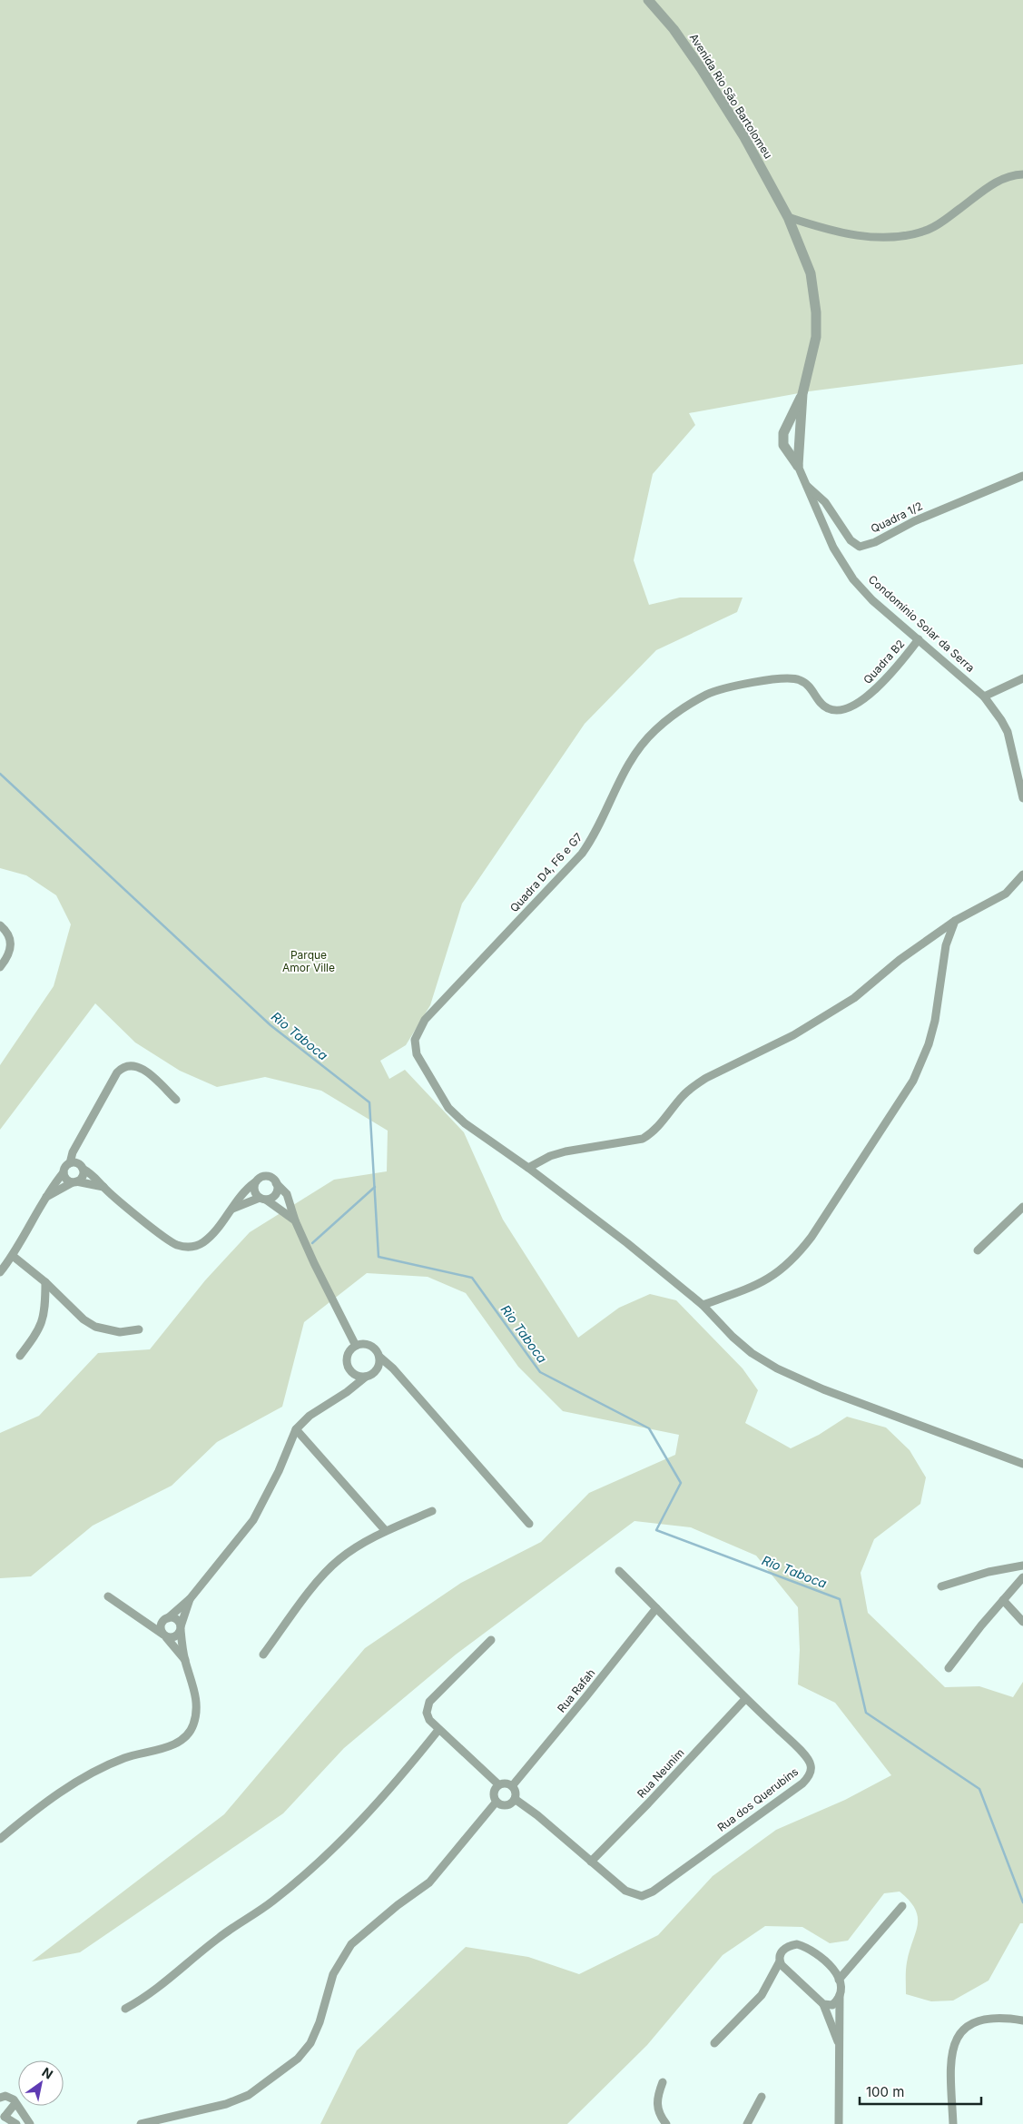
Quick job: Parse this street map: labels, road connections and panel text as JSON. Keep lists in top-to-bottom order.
{
  "streets": {
    "street": [
      "Avenida Rio São Bartolomeu",
      "Quadra 1/2",
      "Condomínio Solar da Serra",
      "Quadra B2",
      "Quadra D4, F6 e G7",
      "Rua Rafah",
      "Rua Neunim",
      "Rua dos Querubins"
    ]
  },
  "crossings": [
    ["Avenida Rio São Bartolomeu", "Condomínio Solar da Serra"],
    ["Quadra 1/2", "Condomínio Solar da Serra"],
    ["Condomínio Solar da Serra", "Quadra B2"],
    ["Quadra B2", "Quadra D4, F6 e G7"],
    ["Rua Rafah", "Rua dos Querubins"],
    ["Rua Neunim", "Rua dos Querubins"]
  ],
  "water": ["Rio Taboca"],
  "parks": ["Parque Amor Ville"],
  "scale_bar": "100 m",
  "north": "top right"
}
